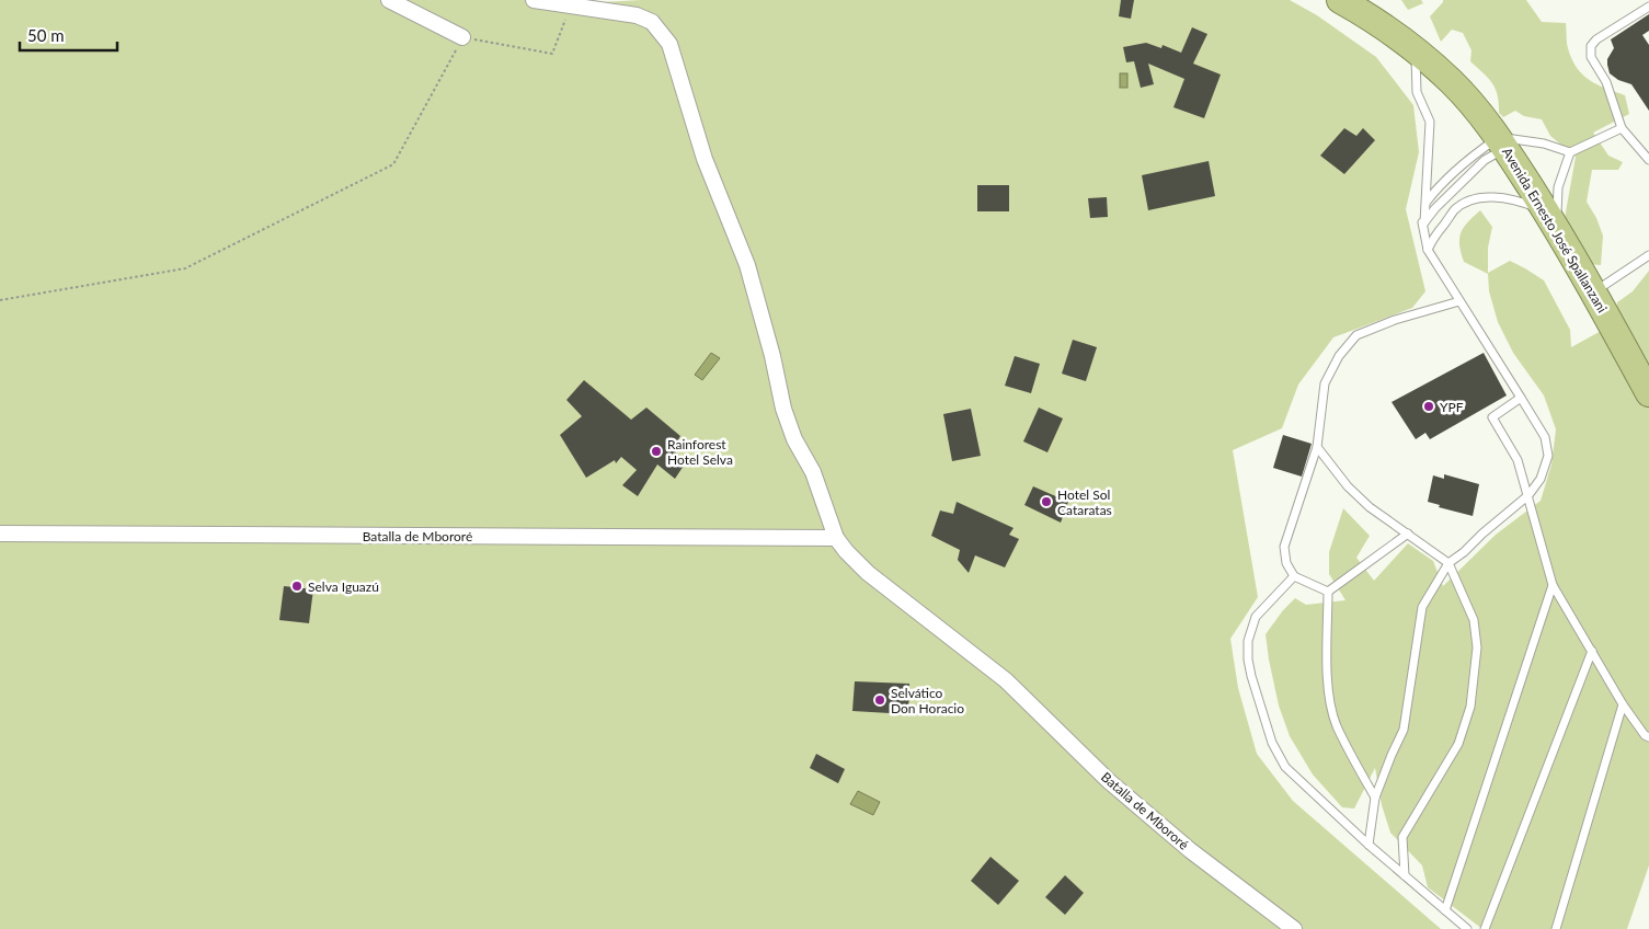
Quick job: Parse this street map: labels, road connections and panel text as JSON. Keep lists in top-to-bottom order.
{
  "streets": {
    "highway": ["Avenida Ernesto José Spallanzani"],
    "street": ["Batalla de Mbororé"]
  },
  "places": [
    "YPF",
    "Rainforest Hotel Selva",
    "Hotel Sol Cataratas",
    "Selva Iguazú",
    "Selvático Don Horacio"
  ],
  "scale_bar": "50 m"
}
